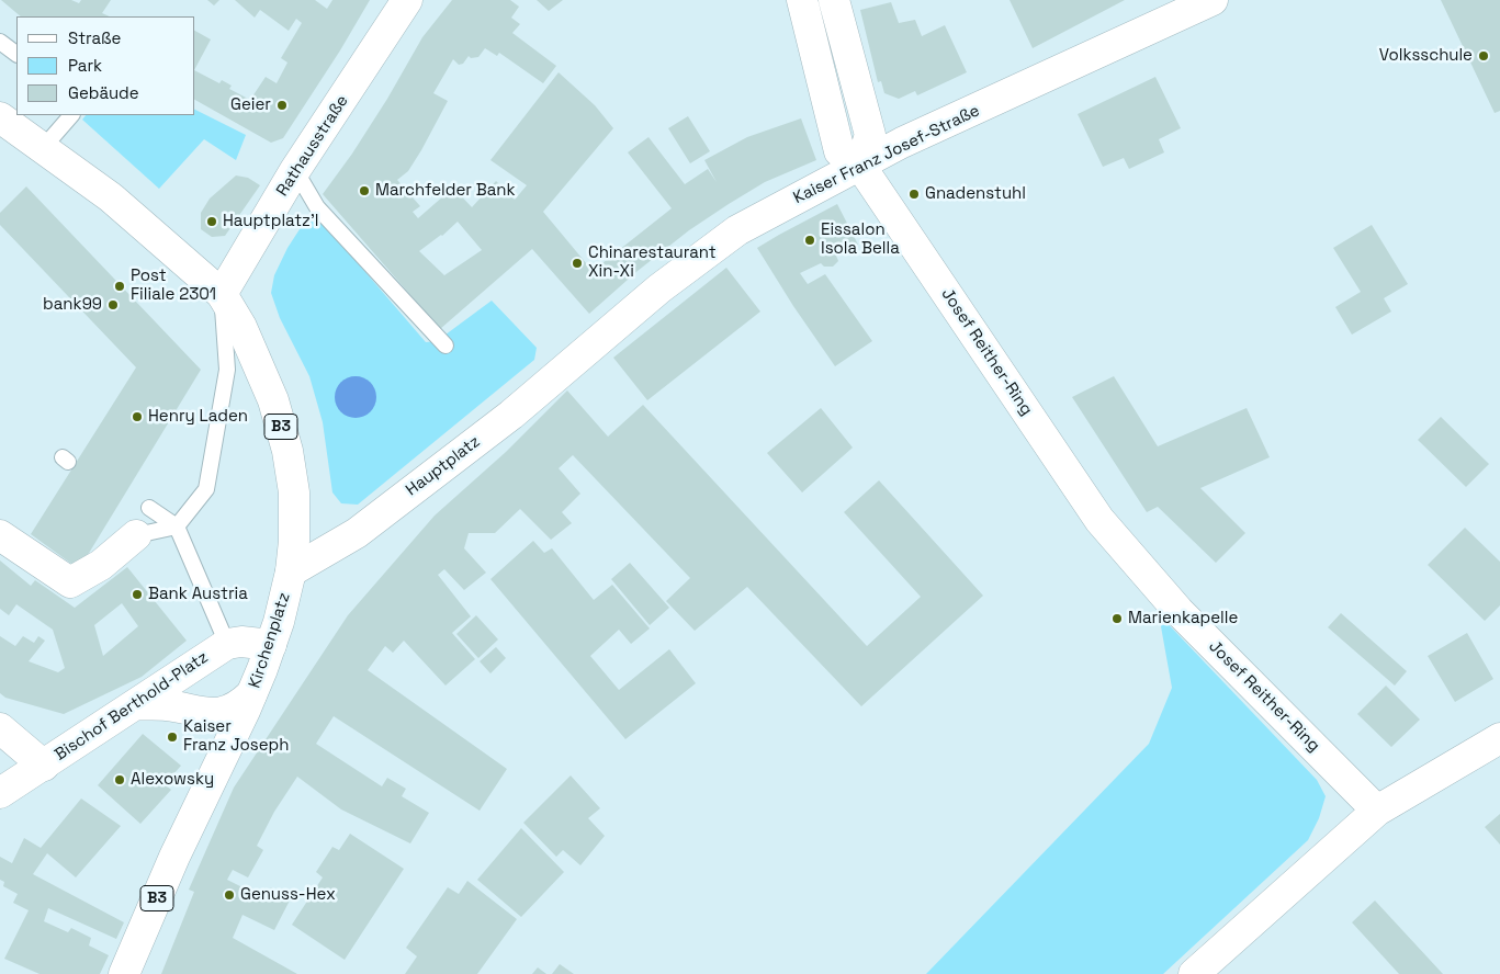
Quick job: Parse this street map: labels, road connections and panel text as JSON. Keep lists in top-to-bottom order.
{
  "streets": {
    "street": [
      "Rathausstraße",
      "Kaiser Franz Josef-Straße",
      "Josef Reither-Ring",
      "B3",
      "Hauptplatz",
      "Kirchenplatz",
      "Bischof Berthold-Platz"
    ]
  },
  "crossings": [
    ["Rathausstraße", "B3"],
    ["Rathausstraße", "Kirchenplatz"],
    ["Kaiser Franz Josef-Straße", "Josef Reither-Ring"],
    ["Kaiser Franz Josef-Straße", "Hauptplatz"],
    ["B3", "Kirchenplatz"],
    ["Hauptplatz", "Kirchenplatz"],
    ["Kirchenplatz", "Bischof Berthold-Platz"]
  ],
  "places": [
    "Volksschule",
    "Geier",
    "Marchfelder Bank",
    "Gnadenstuhl",
    "Hauptplatz'l",
    "Eissalon Isola Bella",
    "Chinarestaurant Xin-Xi",
    "Post Filiale 2301",
    "bank99",
    "Henry Laden",
    "Bank Austria",
    "Marienkapelle",
    "Kaiser Franz Joseph",
    "Alexowsky",
    "Genuss-Hex"
  ],
  "legend": ["Straße", "Park", "Gebäude"]
}
